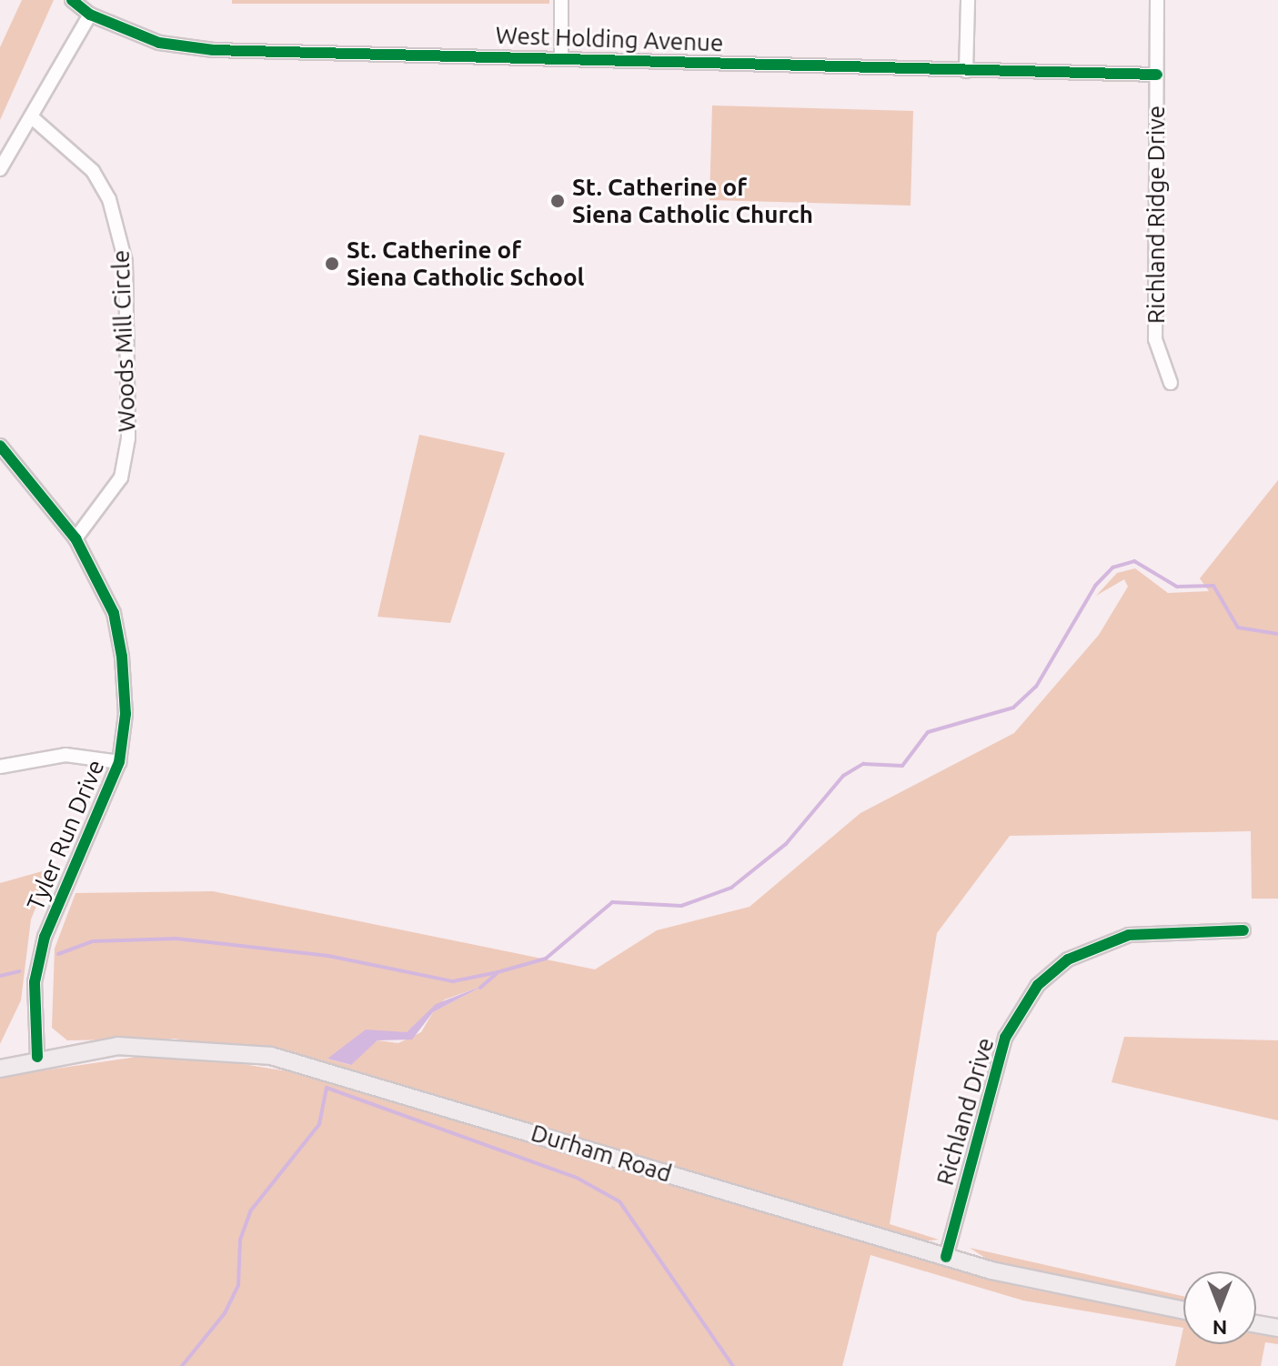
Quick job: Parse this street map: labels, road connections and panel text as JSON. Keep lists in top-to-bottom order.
{
  "streets": {
    "main road": ["Durham Road"],
    "street": [
      "West Holding Avenue",
      "Richland Ridge Drive",
      "Woods Mill Circle",
      "Tyler Run Drive",
      "Richland Drive"
    ]
  },
  "crossings": [
    ["West Holding Avenue", "Richland Ridge Drive"],
    ["Woods Mill Circle", "Tyler Run Drive"],
    ["Tyler Run Drive", "Durham Road"],
    ["Richland Drive", "Durham Road"]
  ],
  "places": ["St. Catherine of Siena Catholic Church", "St. Catherine of Siena Catholic School"],
  "north": "bottom"
}
